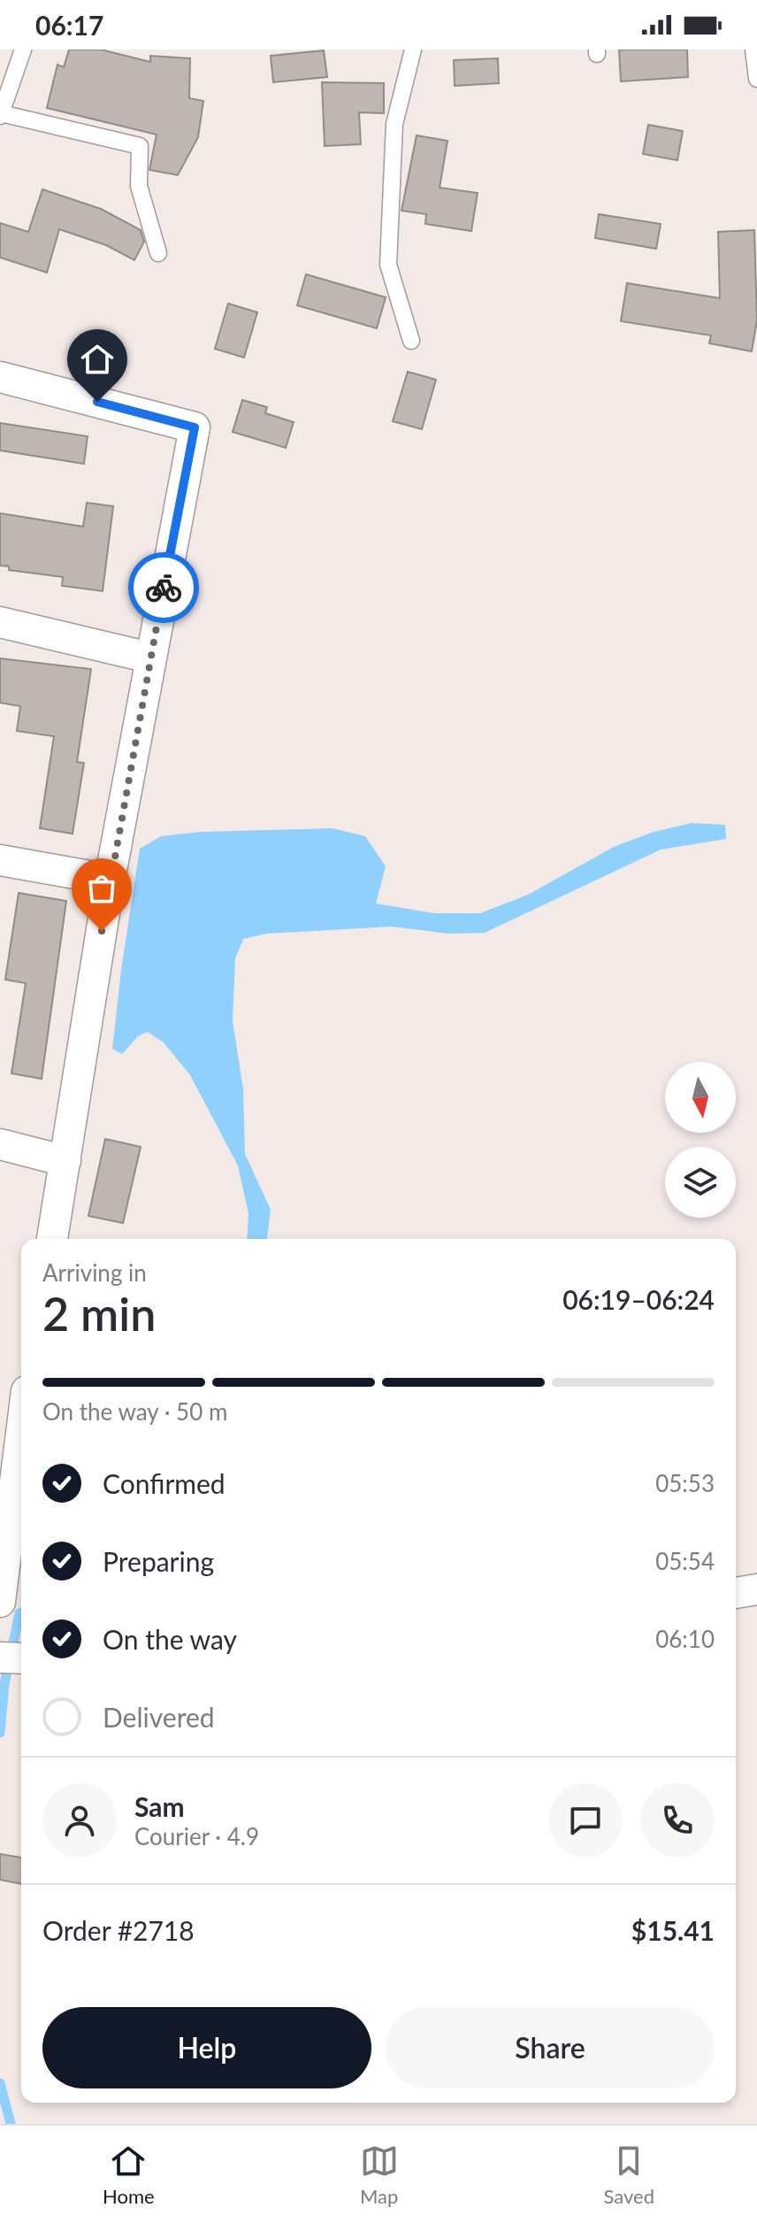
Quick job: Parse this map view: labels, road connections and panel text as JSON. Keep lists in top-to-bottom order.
{
  "north": "bottom",
  "page": {
    "status": "06:17",
    "heading": ["2 min", "Arriving in", "06:19–06:24"],
    "panel": [
      "Sam",
      "Courier · 4.9",
      "Order #2718",
      "$15.41"
    ],
    "bar": "On the way · 50 m",
    "list": [
      ["Confirmed", "05:53"],
      ["Preparing", "05:54"],
      ["On the way", "06:10"],
      "Delivered"
    ],
    "buttons": ["Help", "Share"],
    "tabs": ["Home", "Map", "Saved"]
  }
}
